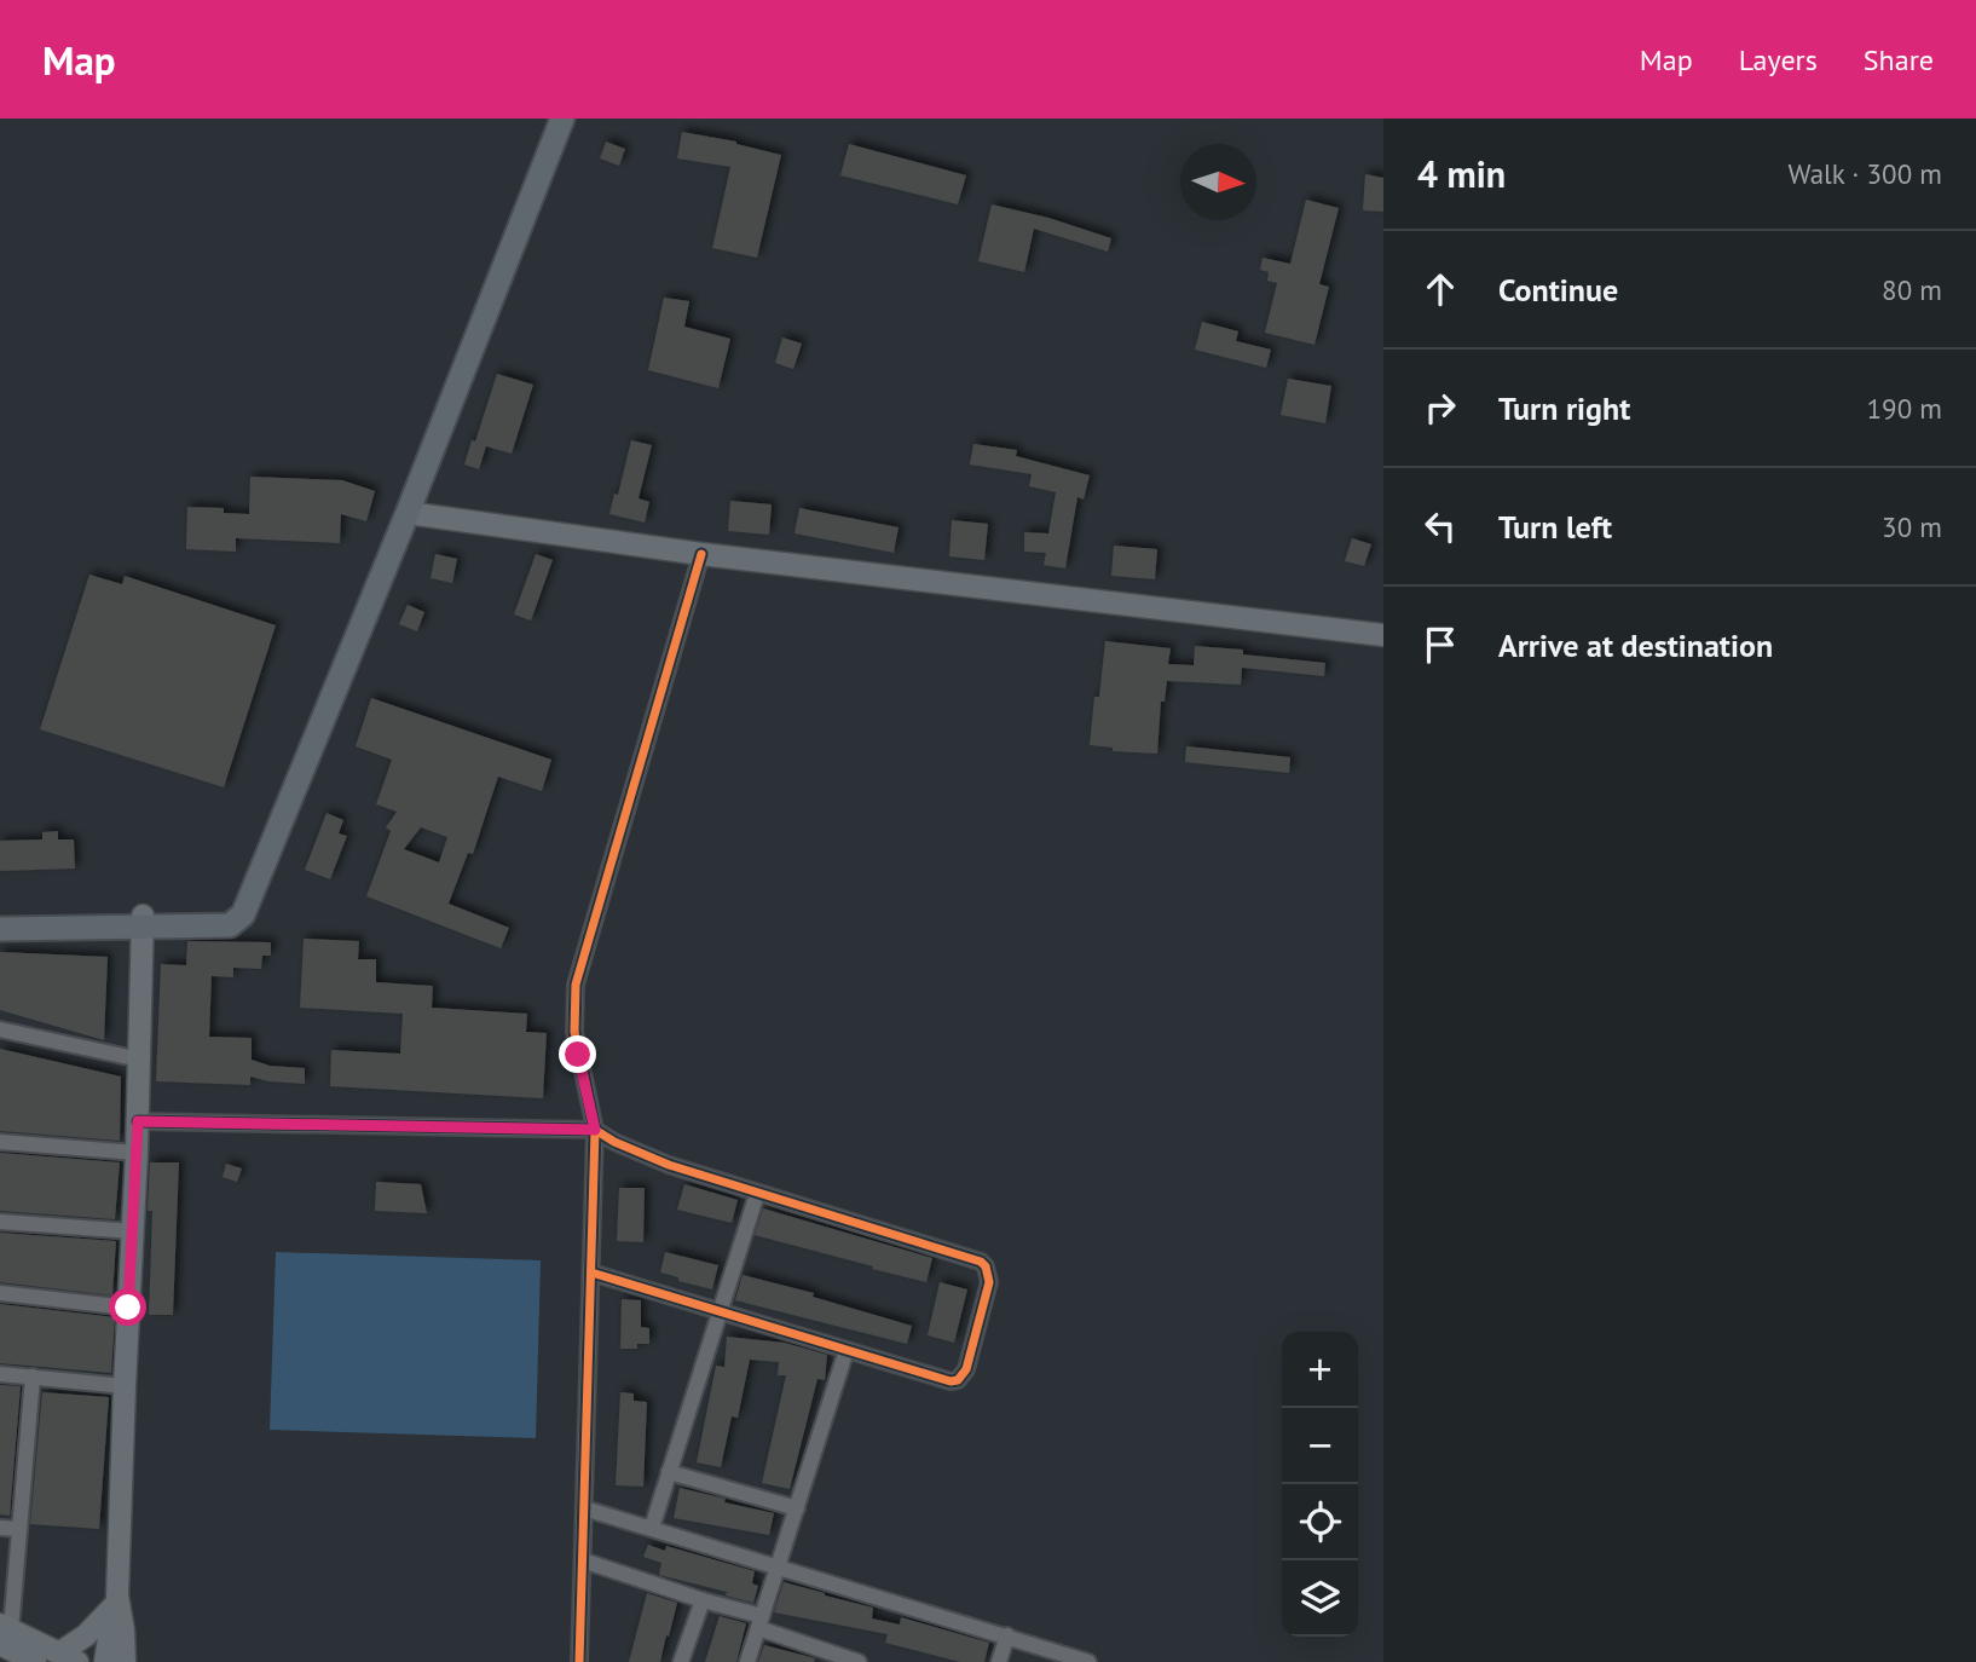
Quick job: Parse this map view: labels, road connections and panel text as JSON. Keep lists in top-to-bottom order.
{
  "north": "right",
  "page": {
    "header": "Map",
    "nav": ["Map", "Layers", "Share"],
    "heading": ["4 min", "Walk · 300 m"],
    "list": [
      ["Continue", "80 m"],
      ["Turn right", "190 m"],
      ["Turn left", "30 m"],
      "Arrive at destination"
    ],
    "map_buttons": ["+", "−"]
  }
}
